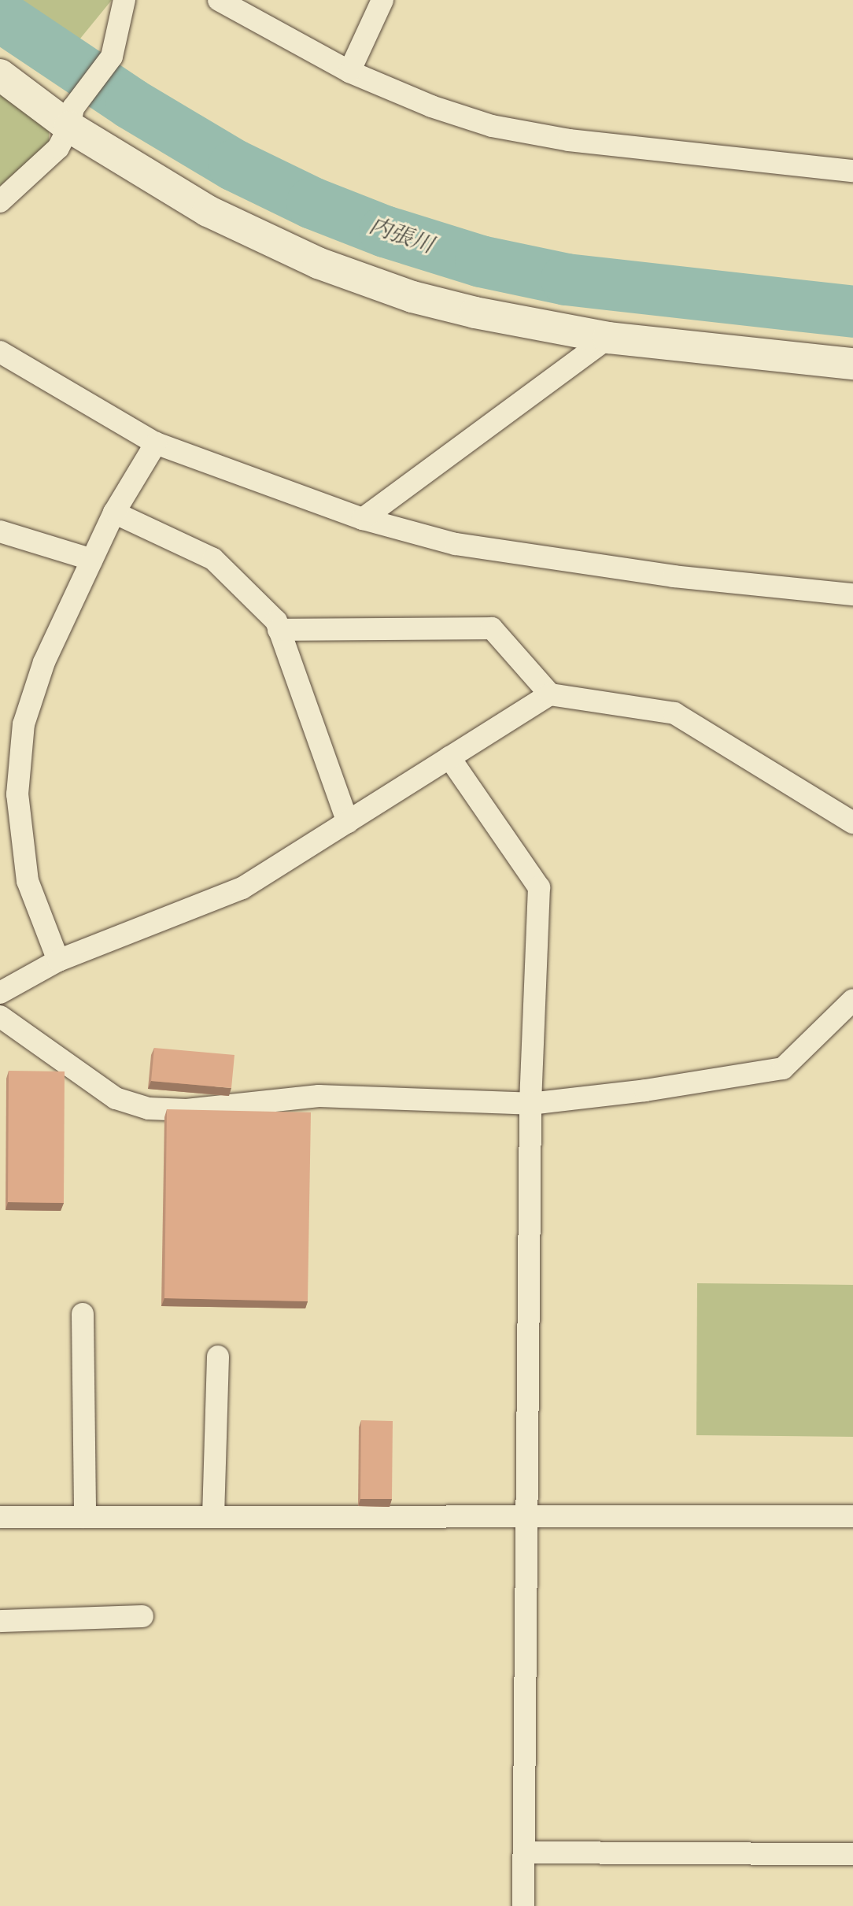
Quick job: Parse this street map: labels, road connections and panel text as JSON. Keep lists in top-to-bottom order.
{
  "water": ["内張川"]
}
